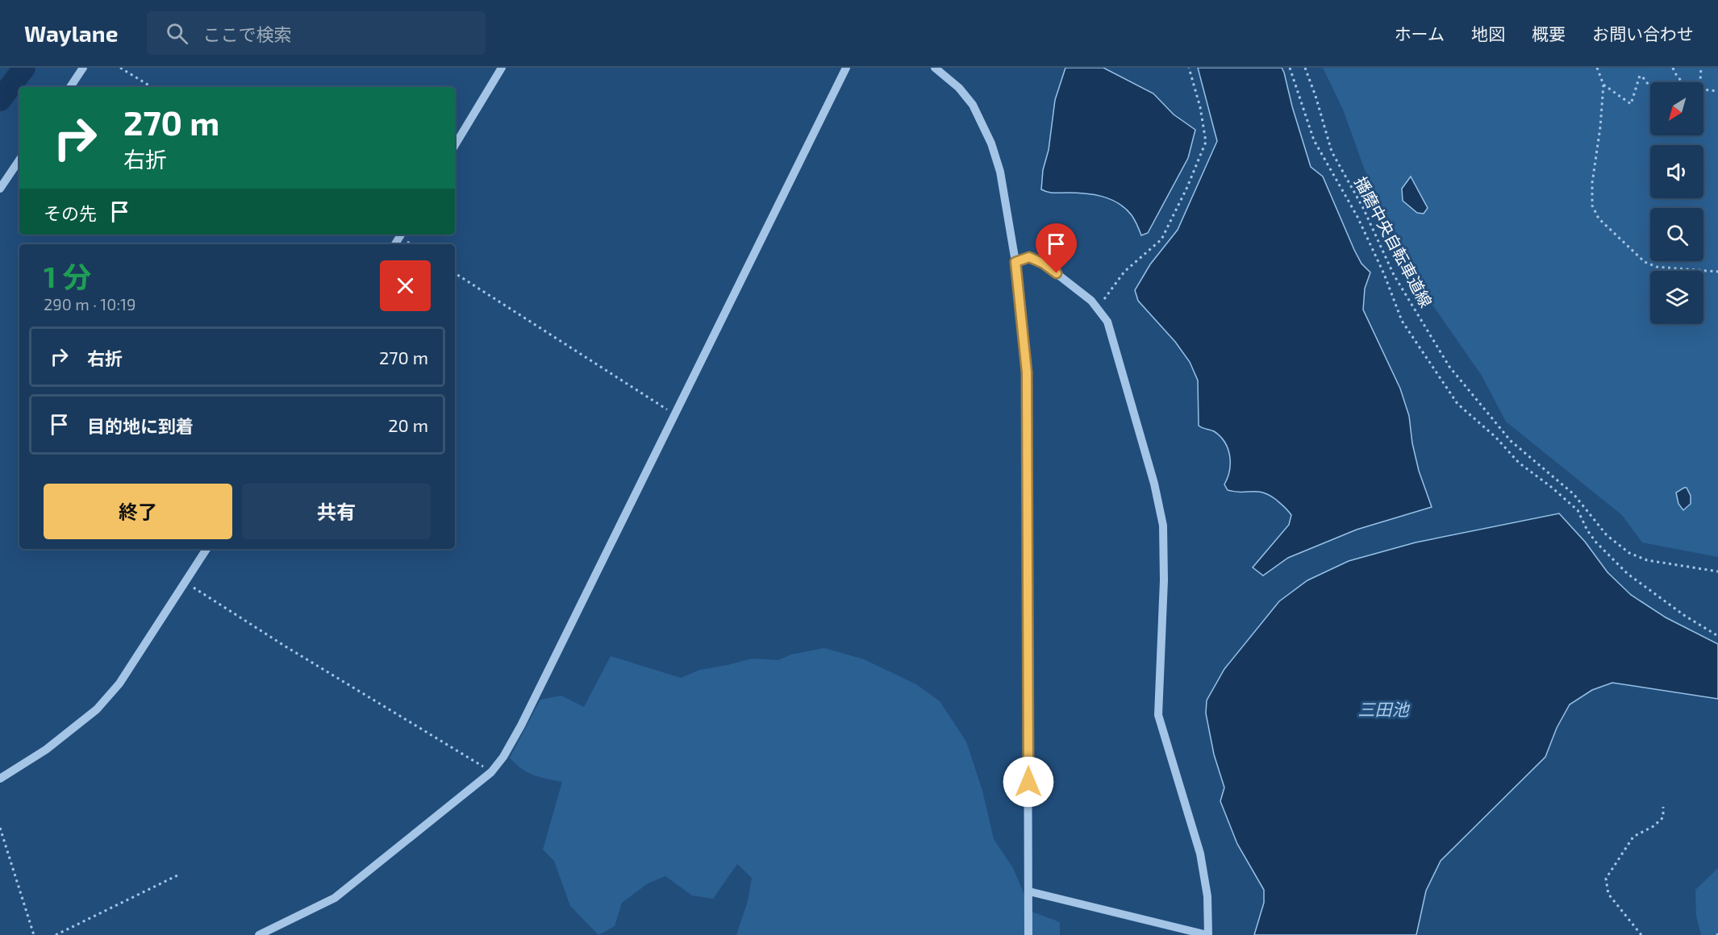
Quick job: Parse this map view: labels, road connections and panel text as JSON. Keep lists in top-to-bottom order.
{
  "streets": {
    "path": ["播磨中央自転車道線"]
  },
  "water": ["三田池"],
  "north": "bottom left",
  "page": {
    "header": "Waylane",
    "search": "ここで検索",
    "nav": [
      "ホーム",
      "地図",
      "概要",
      "お問い合わせ"
    ],
    "turn": ["270 m", "右折"],
    "then": "その先",
    "heading": ["1 分", "290 m · 10:19"],
    "list": [
      {
        "name": "右折",
        "value": "270 m"
      },
      {
        "name": "目的地に到着",
        "value": "20 m"
      }
    ],
    "buttons": ["終了", "共有"]
  }
}
